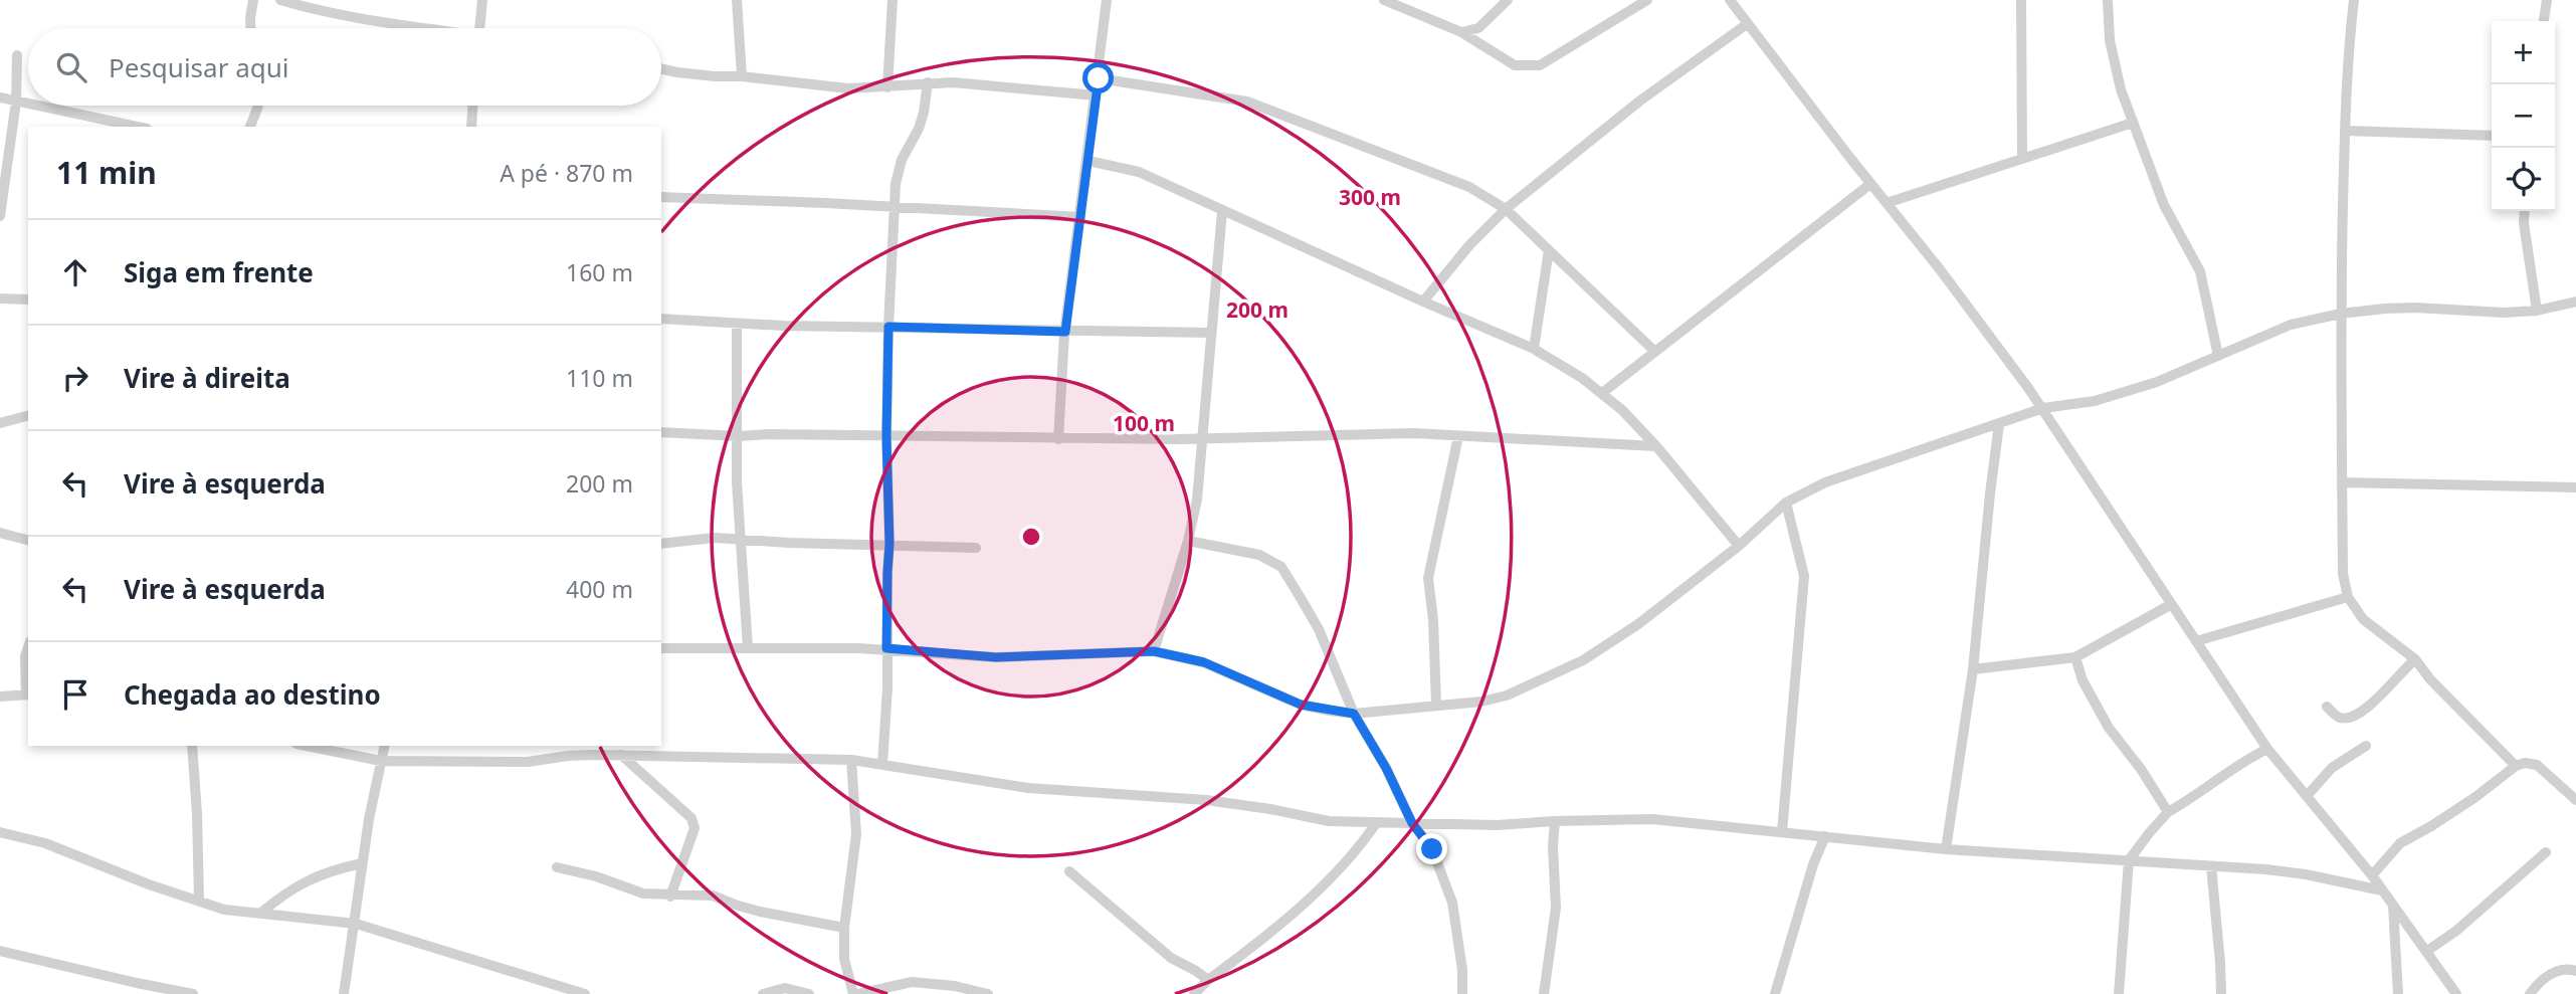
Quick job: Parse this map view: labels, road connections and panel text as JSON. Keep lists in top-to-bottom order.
{
  "page": {
    "map_buttons": ["+", "−"],
    "search": "Pesquisar aqui",
    "heading": ["11 min", "A pé · 870 m"],
    "list": [
      ["Siga em frente", "160 m"],
      ["Vire à direita", "110 m"],
      ["Vire à esquerda", "200 m"],
      ["Vire à esquerda", "400 m"],
      "Chegada ao destino"
    ]
  },
  "rings": ["300 m", "200 m", "100 m"]
}
